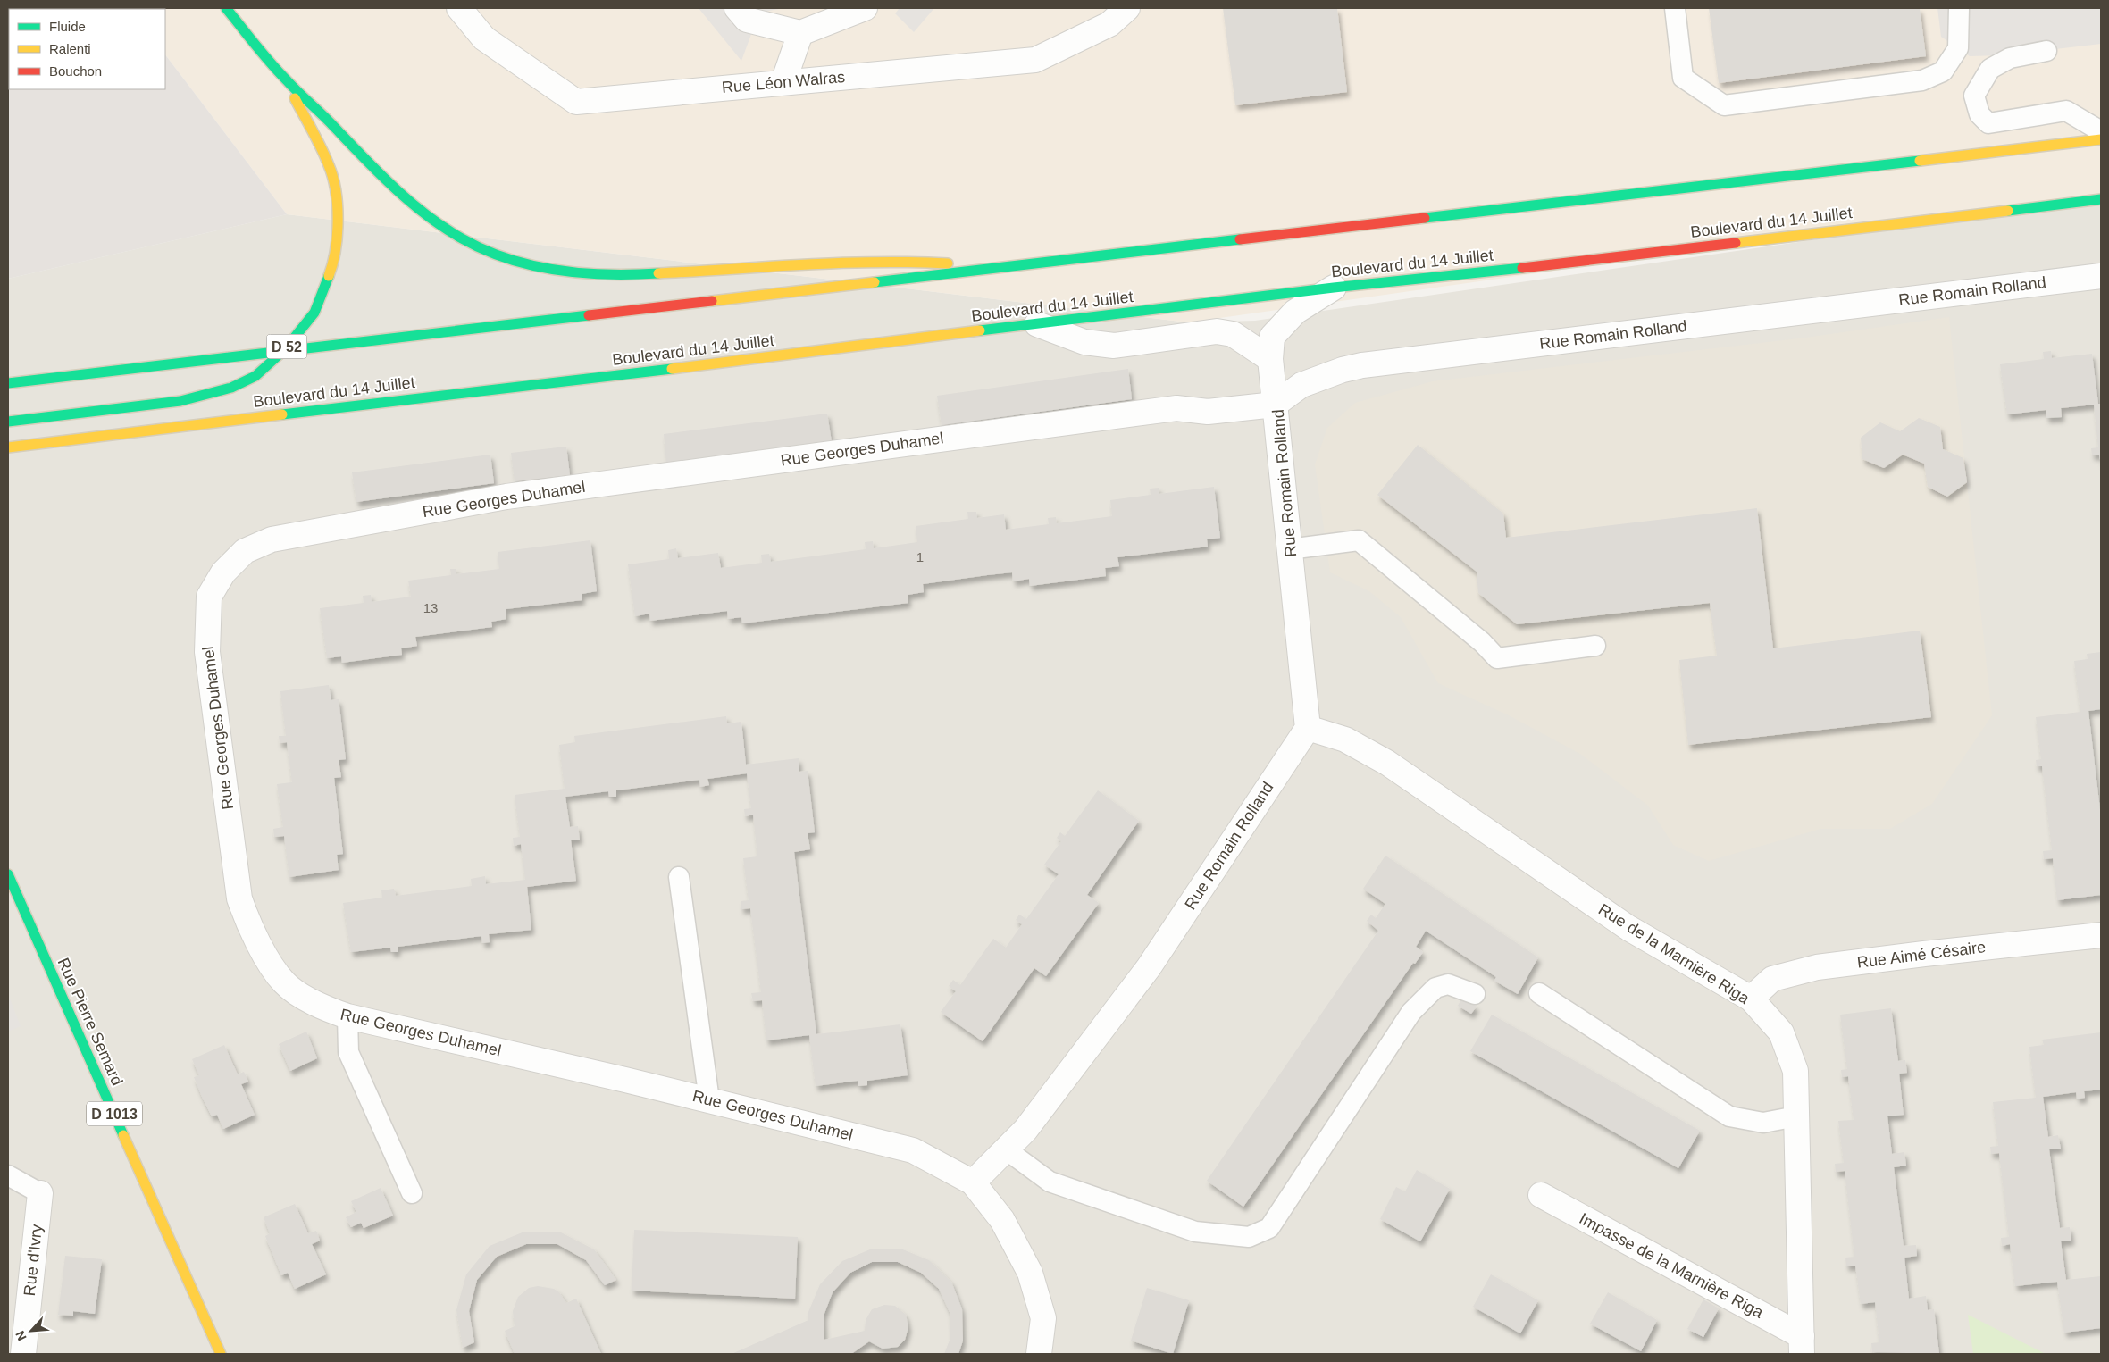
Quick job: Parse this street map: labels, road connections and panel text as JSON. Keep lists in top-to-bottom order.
{
  "streets": {
    "main road": [
      "Boulevard du 14 Juillet",
      "D 52",
      "Rue Pierre Semard",
      "D 1013"
    ],
    "street": [
      "Rue Léon Walras",
      "Rue Romain Rolland",
      "Rue Georges Duhamel",
      "Rue de la Marnière Riga",
      "Rue Aimé Césaire",
      "Rue d'Ivry",
      "Impasse de la Marnière Riga"
    ]
  },
  "crossings": [
    ["Rue Romain Rolland", "Rue Georges Duhamel"],
    ["Rue Romain Rolland", "Rue de la Marnière Riga"],
    ["Rue de la Marnière Riga", "Rue Aimé Césaire"],
    ["Rue de la Marnière Riga", "Impasse de la Marnière Riga"]
  ],
  "house_numbers": ["1", "13"],
  "legend": ["Fluide", "Ralenti", "Bouchon"],
  "north": "bottom left"
}
